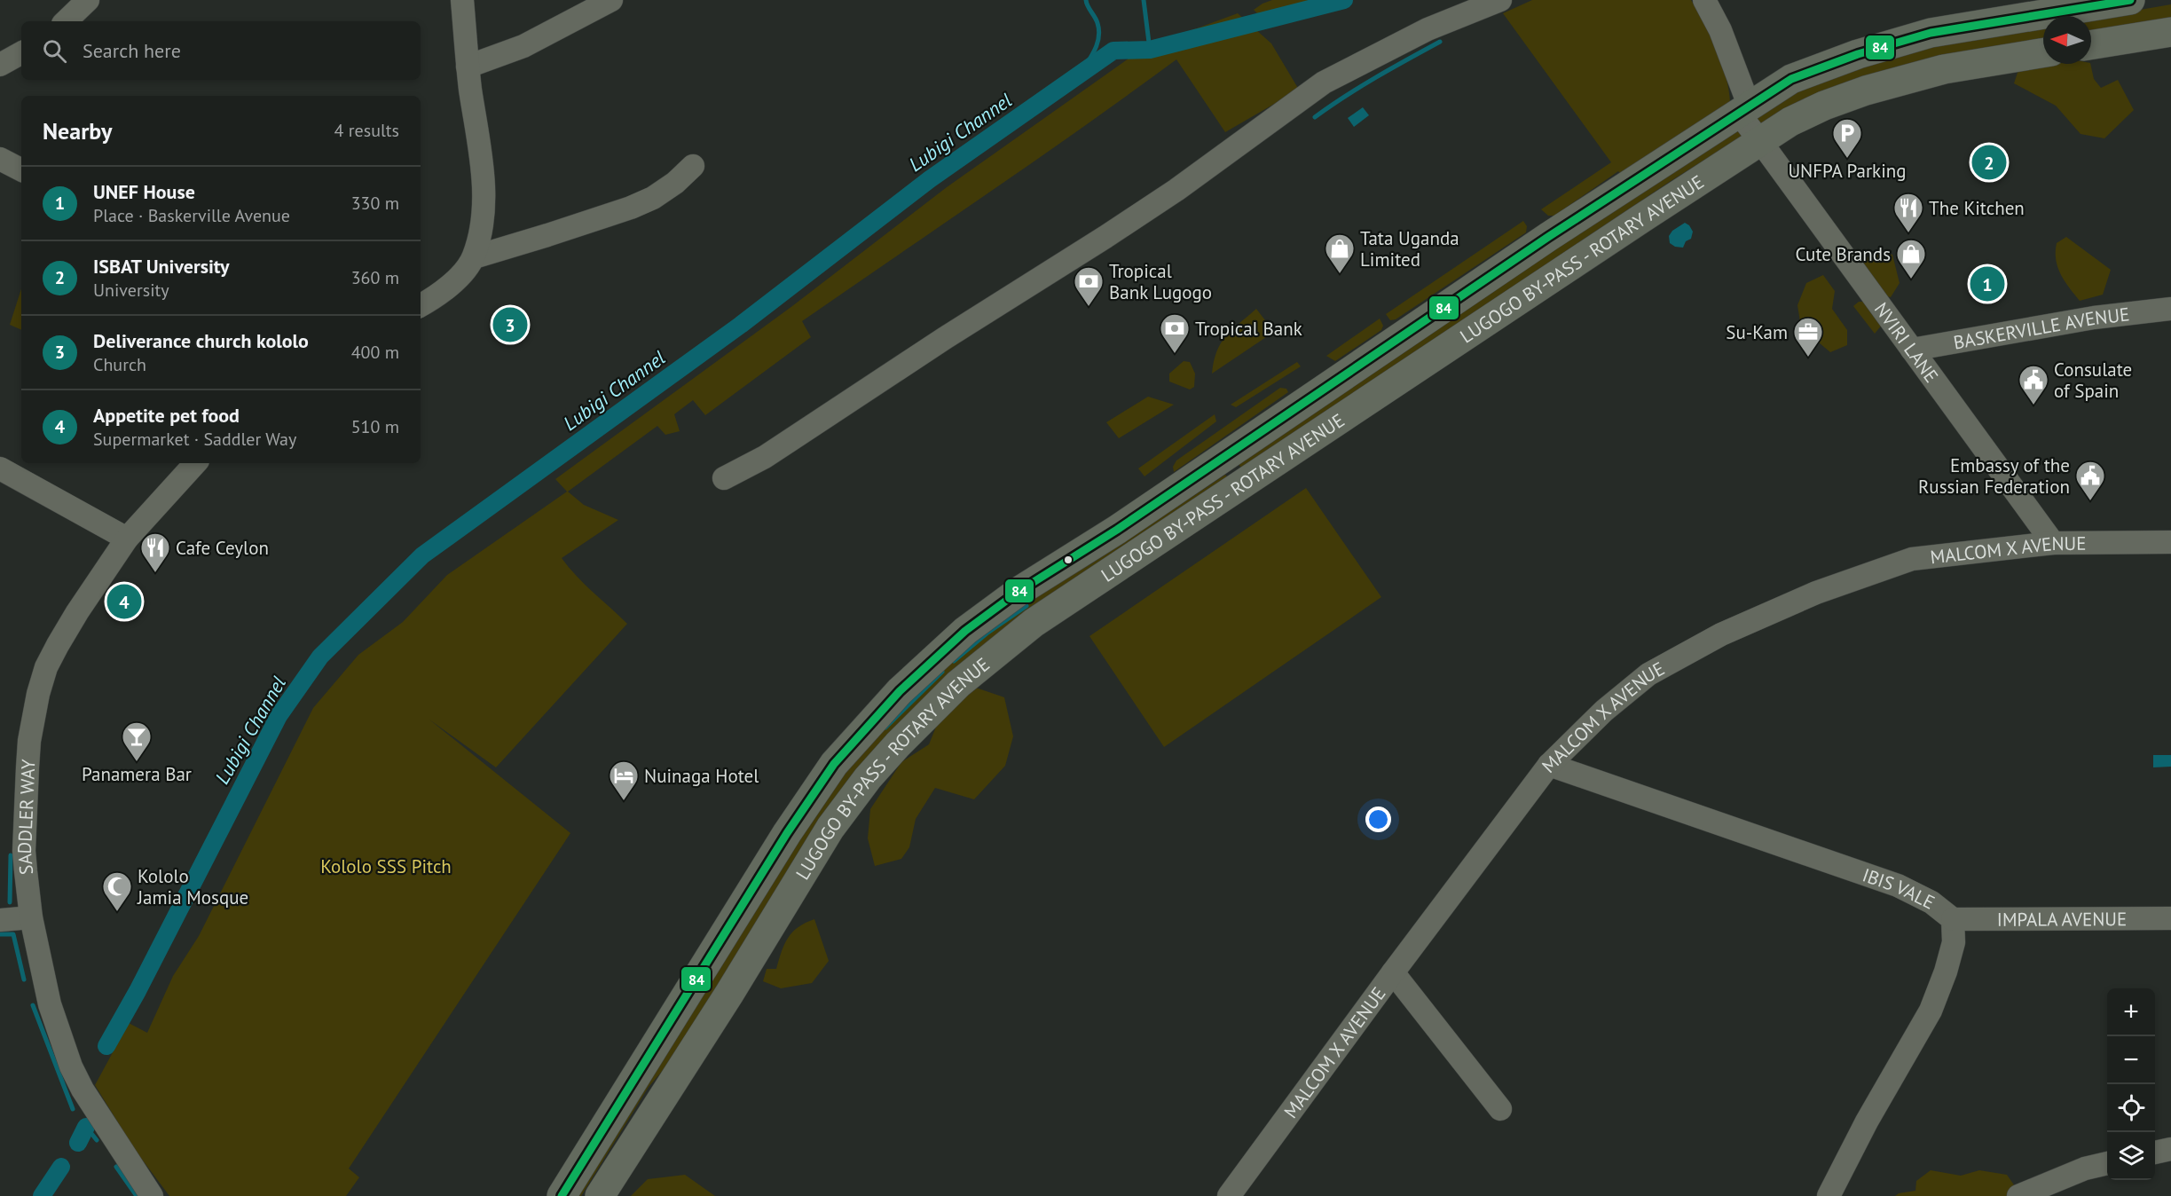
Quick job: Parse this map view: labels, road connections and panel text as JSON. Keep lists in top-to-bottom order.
{
  "streets": {
    "main road": ["LUGOGO BY-PASS - ROTARY AVENUE"],
    "street": [
      "BASKERVILLE AVENUE",
      "NVIRI LANE",
      "MALCOM X AVENUE",
      "SADDLER WAY",
      "IBIS VALE",
      "IMPALA AVENUE"
    ]
  },
  "crossings": [
    ["LUGOGO BY-PASS - ROTARY AVENUE", "NVIRI LANE"],
    ["BASKERVILLE AVENUE", "NVIRI LANE"],
    ["NVIRI LANE", "MALCOM X AVENUE"],
    ["MALCOM X AVENUE", "IBIS VALE"],
    ["IBIS VALE", "IMPALA AVENUE"]
  ],
  "water": ["Lubigi Channel"],
  "parks": ["Kololo SSS Pitch"],
  "places": {
    "parking": ["UNFPA Parking"],
    "restaurant": ["The Kitchen", "Cafe Ceylon"],
    "shop": ["Tata Uganda Limited", "Cute Brands"],
    "bank": ["Tropical Bank Lugogo", "Tropical Bank"],
    "office": ["Su-Kam"],
    "public building": ["Consulate of Spain", "Embassy of the Russian Federation"],
    "bar": ["Panamera Bar"],
    "hotel": ["Nuinaga Hotel"],
    "mosque": ["Kololo Jamia Mosque"]
  },
  "lines": ["transit line 84"],
  "north": "left",
  "page": {
    "search": "Search here",
    "heading": ["Nearby", "4 results"],
    "pins": [
      "2",
      "1",
      "3",
      "4"
    ],
    "list": [
      {
        "mark": "1",
        "name": "UNEF House",
        "note": "Place · Baskerville Avenue",
        "value": "330 m"
      },
      {
        "mark": "2",
        "name": "ISBAT University",
        "note": "University",
        "value": "360 m"
      },
      {
        "mark": "3",
        "name": "Deliverance church kololo",
        "note": "Church",
        "value": "400 m"
      },
      {
        "mark": "4",
        "name": "Appetite pet food",
        "note": "Supermarket · Saddler Way",
        "value": "510 m"
      }
    ],
    "map_buttons": ["+", "−"]
  }
}
